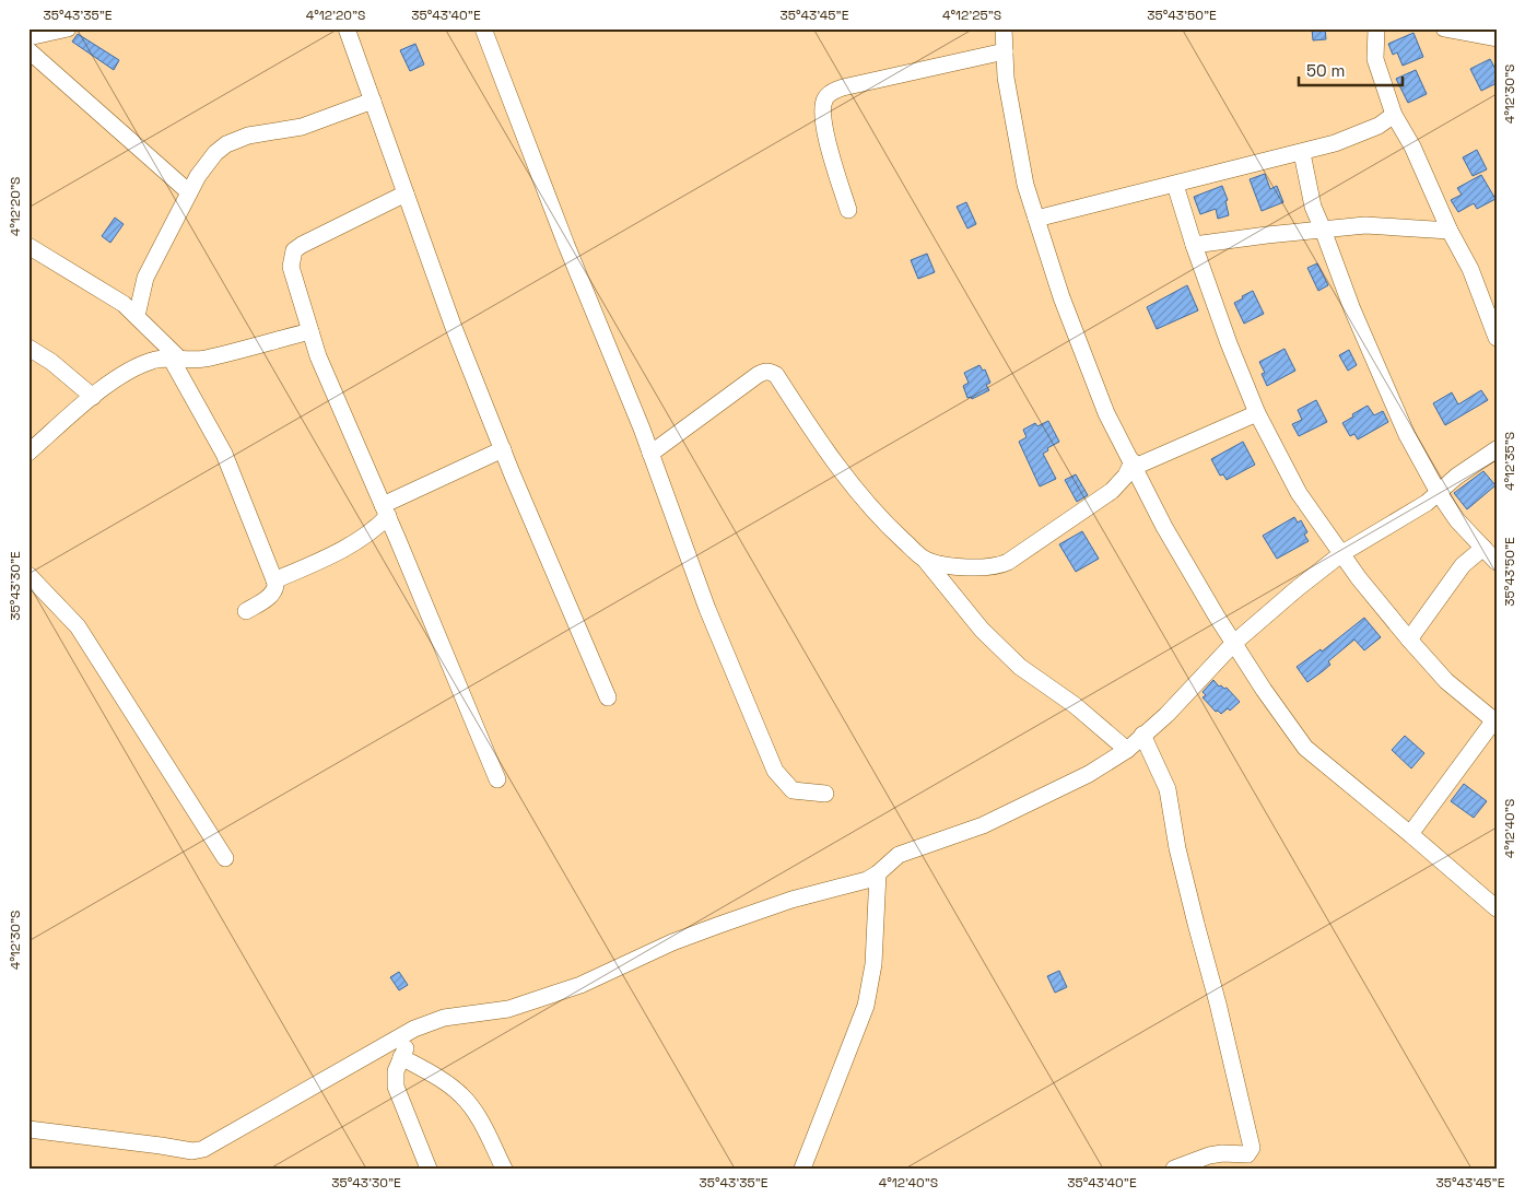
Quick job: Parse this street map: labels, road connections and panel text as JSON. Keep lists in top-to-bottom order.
{
  "scale_bar": "50 m",
  "coordinates": [
    "35°43'35\"E",
    "4°12'20\"S",
    "35°43'40\"E",
    "35°43'45\"E",
    "4°12'25\"S",
    "35°43'50\"E",
    "4°12'30\"S",
    "4°12'35\"S",
    "35°43'30\"E",
    "4°12'40\"S"
  ]
}
